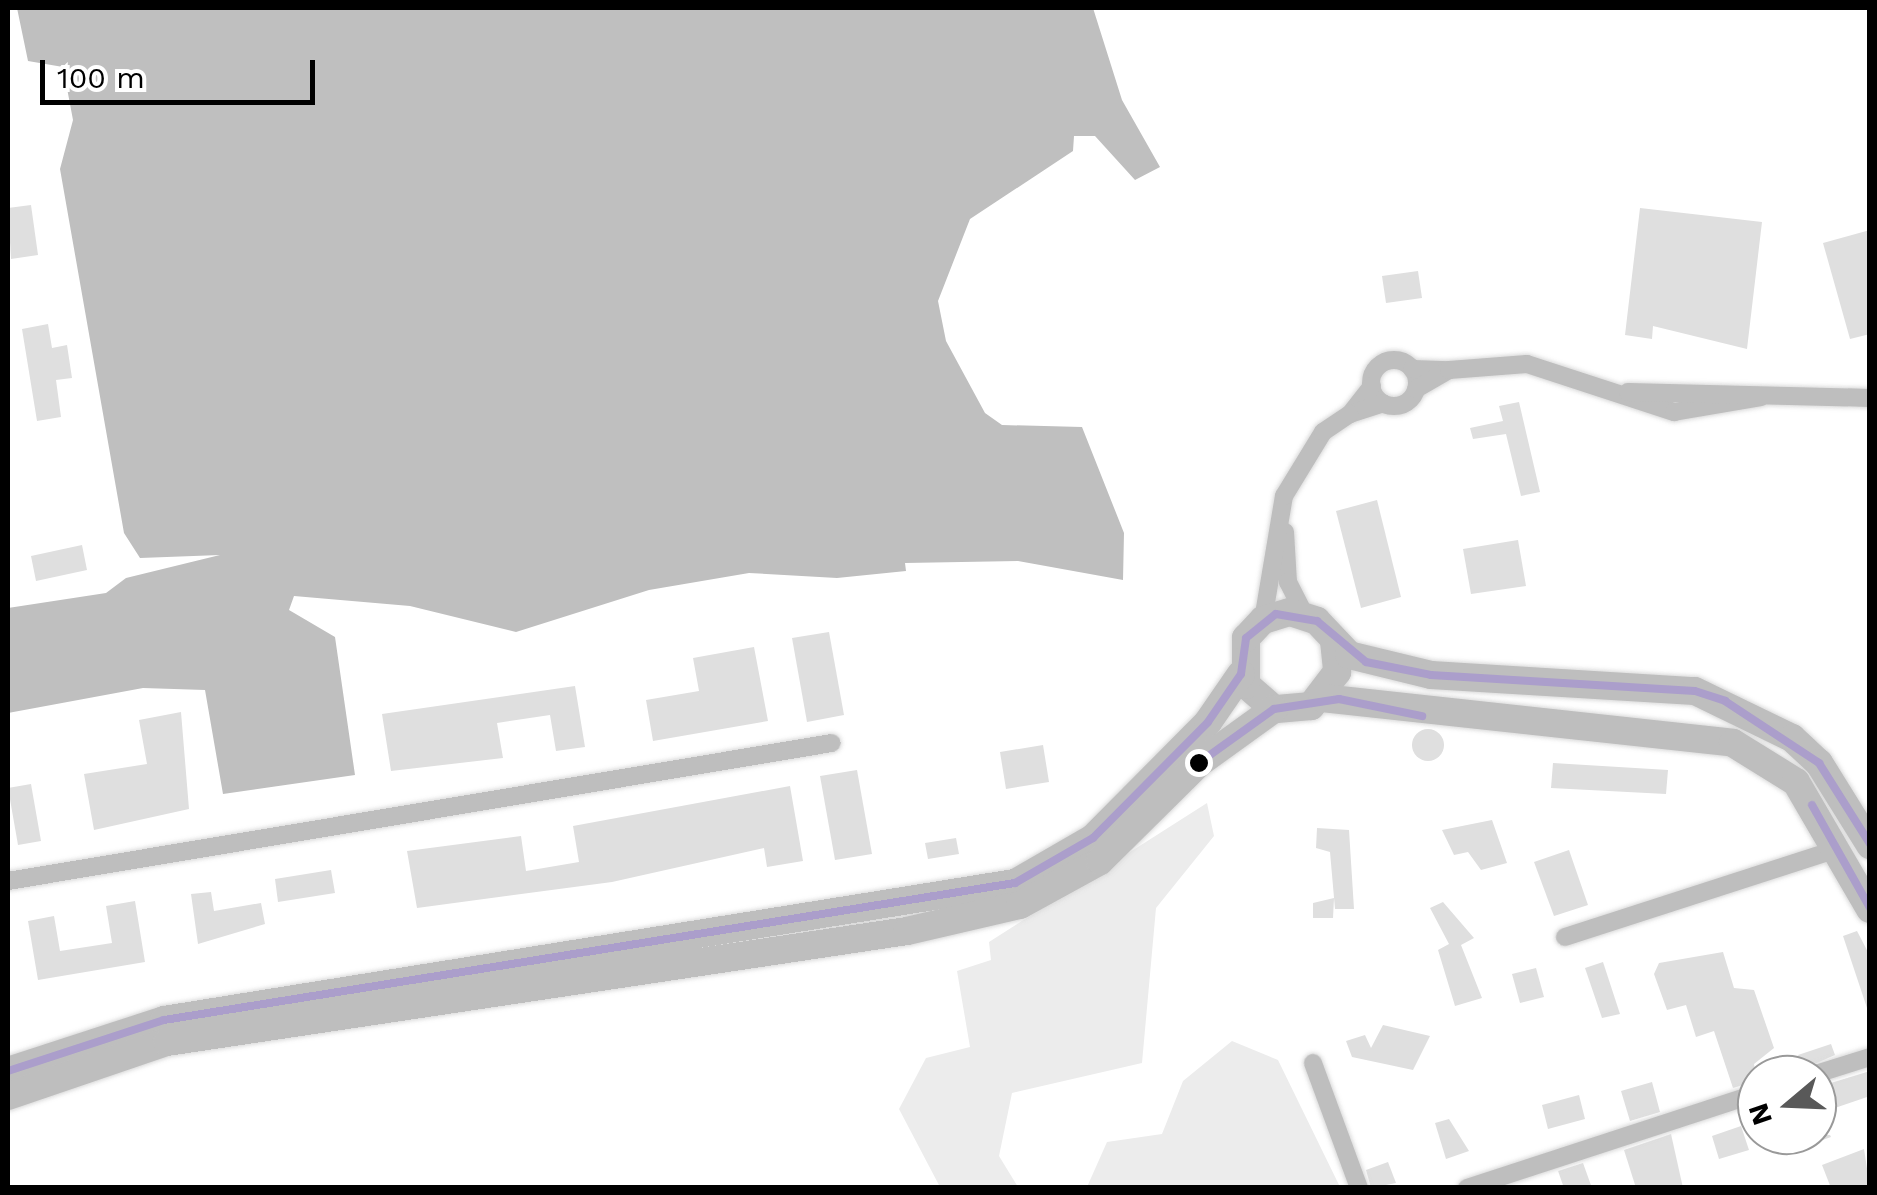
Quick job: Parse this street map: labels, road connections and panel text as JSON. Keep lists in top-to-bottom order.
{
  "scale_bar": "100 m",
  "north": "left"
}
